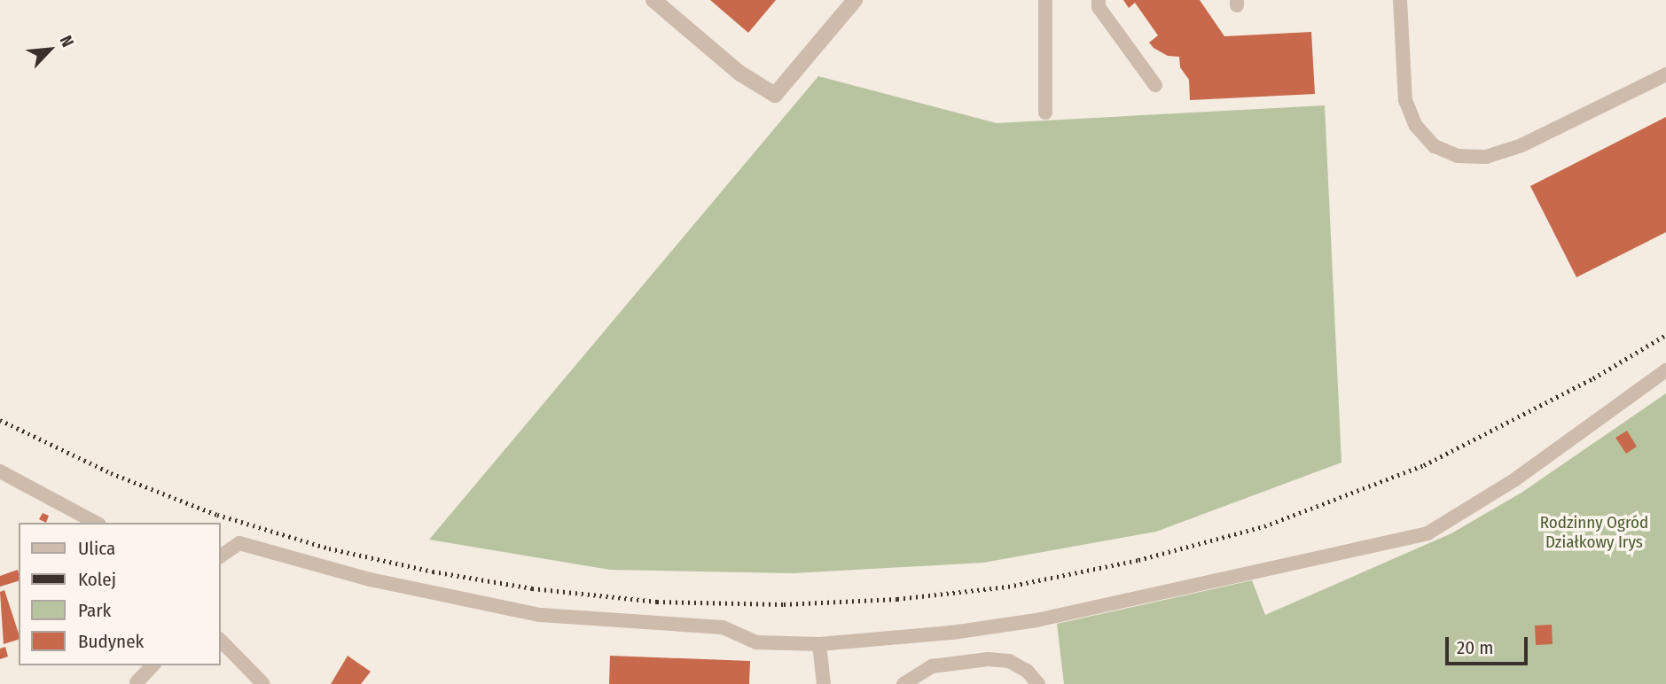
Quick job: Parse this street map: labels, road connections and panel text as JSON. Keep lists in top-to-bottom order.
{
  "parks": ["Rodzinny Ogród Działkowy Irys"],
  "legend": [
    "Ulica",
    "Kolej",
    "Park",
    "Budynek"
  ],
  "scale_bar": "20 m",
  "north": "top right"
}
